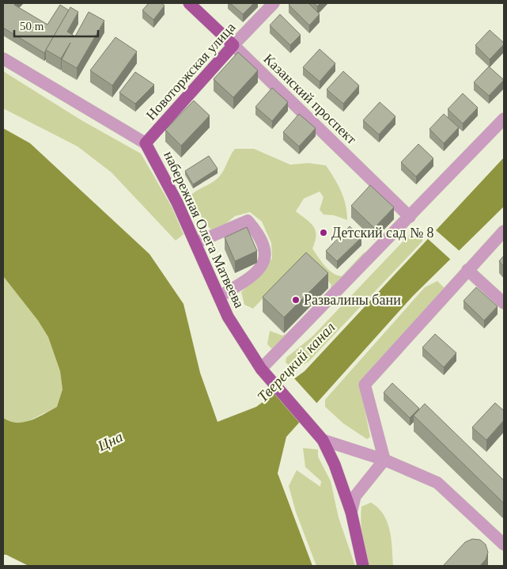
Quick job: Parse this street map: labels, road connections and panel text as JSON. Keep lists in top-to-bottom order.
{
  "streets": {
    "main road": ["Новоторжская улица", "Казанский проспект", "набережная Олега Матвеева"]
  },
  "crossings": [
    ["Новоторжская улица", "Казанский проспект"],
    ["Новоторжская улица", "набережная Олега Матвеева"]
  ],
  "water": ["Тверецкий канал", "Цна"],
  "places": ["Детский сад № 8", "Развалины бани"],
  "scale_bar": "50 m"
}
